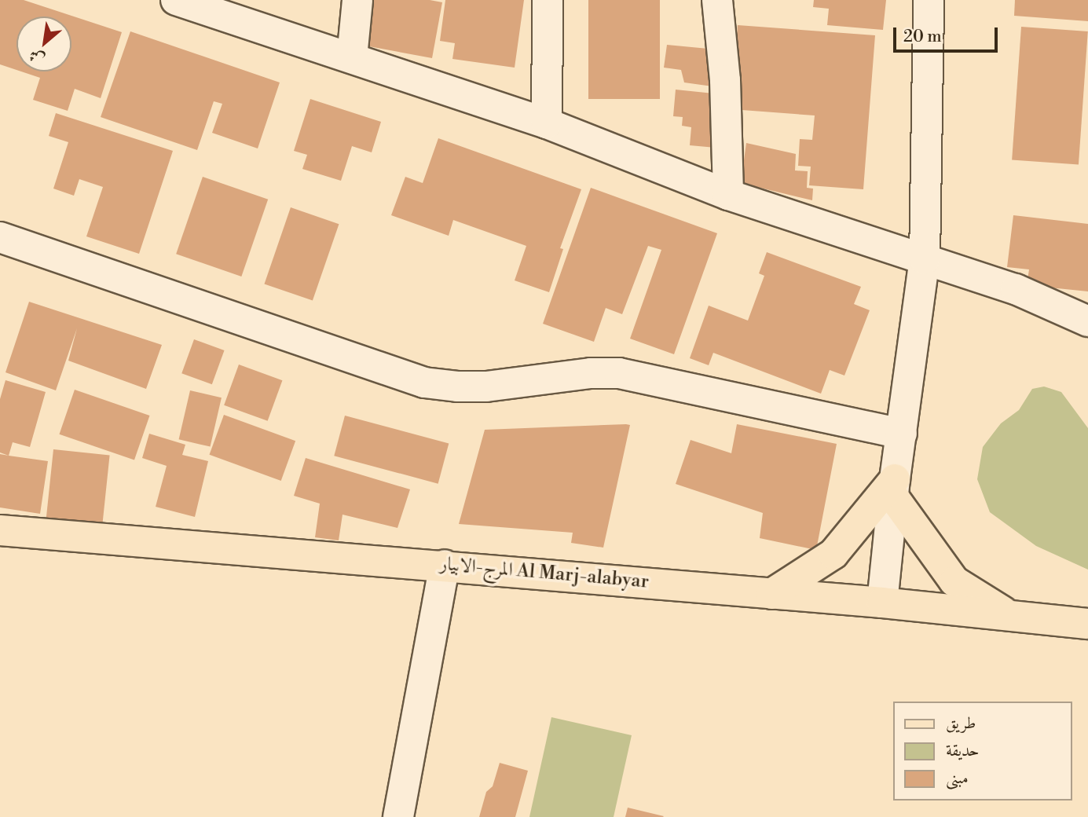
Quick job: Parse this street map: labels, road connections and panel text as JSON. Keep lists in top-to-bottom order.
{
  "streets": {
    "main road": ["المرج-الابيار Al Marj-alabyar"]
  },
  "legend": ["طريق", "حديقة", "مبنى"],
  "scale_bar": "20 m",
  "north": "bottom left"
}
